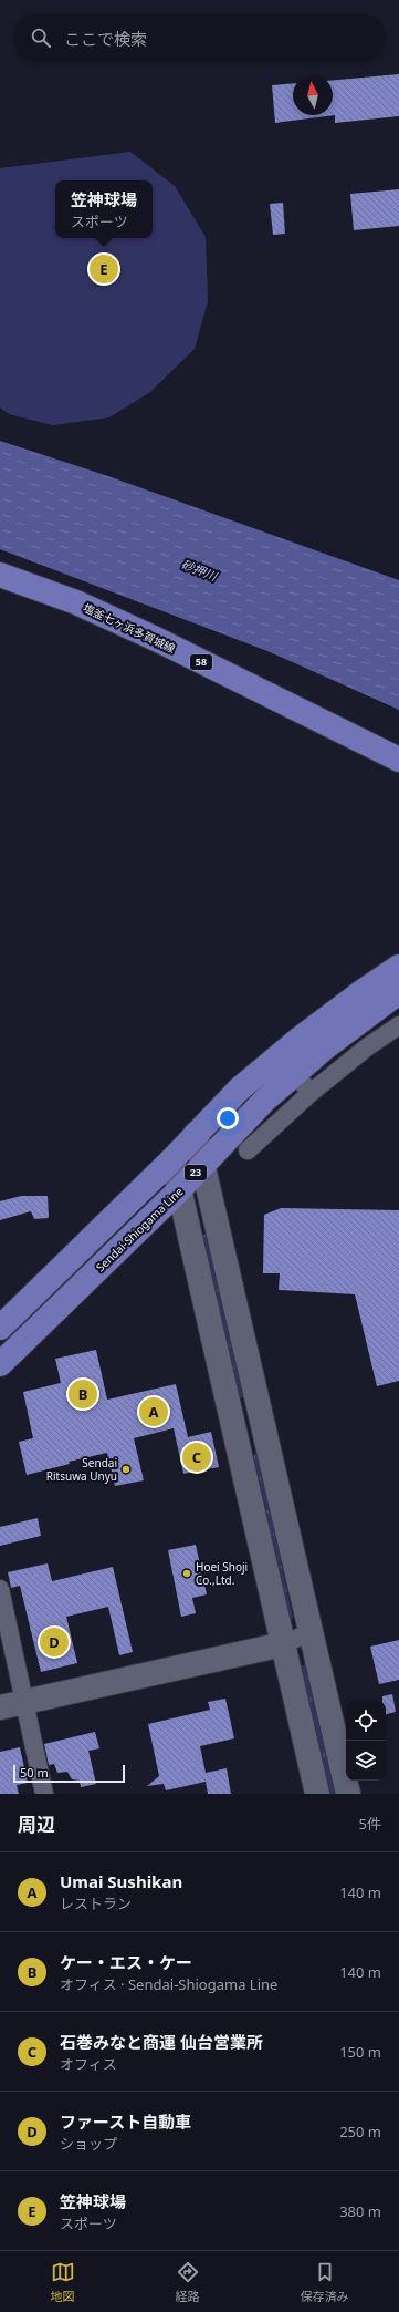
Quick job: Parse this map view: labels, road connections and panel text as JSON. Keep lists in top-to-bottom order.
{
  "streets": {
    "main road": [
      "塩釜七ヶ浜多賀城線",
      "58",
      "23",
      "Sendai-Shiogama Line"
    ]
  },
  "water": ["砂押川"],
  "places": ["Sendai Ritsuwa Unyu", "Hoei Shoji Co.,Ltd."],
  "scale_bar": "50 m",
  "north": "top",
  "page": {
    "search": "ここで検索",
    "popup": ["笠神球場", "スポーツ"],
    "pins": [
      "E",
      "B",
      "A",
      "C",
      "D"
    ],
    "scale": "50 m",
    "heading": ["周辺", "5件"],
    "list": [
      {
        "mark": "A",
        "name": "Umai Sushikan",
        "note": "レストラン",
        "value": "140 m"
      },
      {
        "mark": "B",
        "name": "ケー・エス・ケー",
        "note": "オフィス · Sendai-Shiogama Line",
        "value": "140 m"
      },
      {
        "mark": "C",
        "name": "石巻みなと商運 仙台営業所",
        "note": "オフィス",
        "value": "150 m"
      },
      {
        "mark": "D",
        "name": "ファースト自動車",
        "note": "ショップ",
        "value": "250 m"
      },
      {
        "mark": "E",
        "name": "笠神球場",
        "note": "スポーツ",
        "value": "380 m"
      }
    ],
    "nav": ["地図", "経路", "保存済み"]
  }
}
